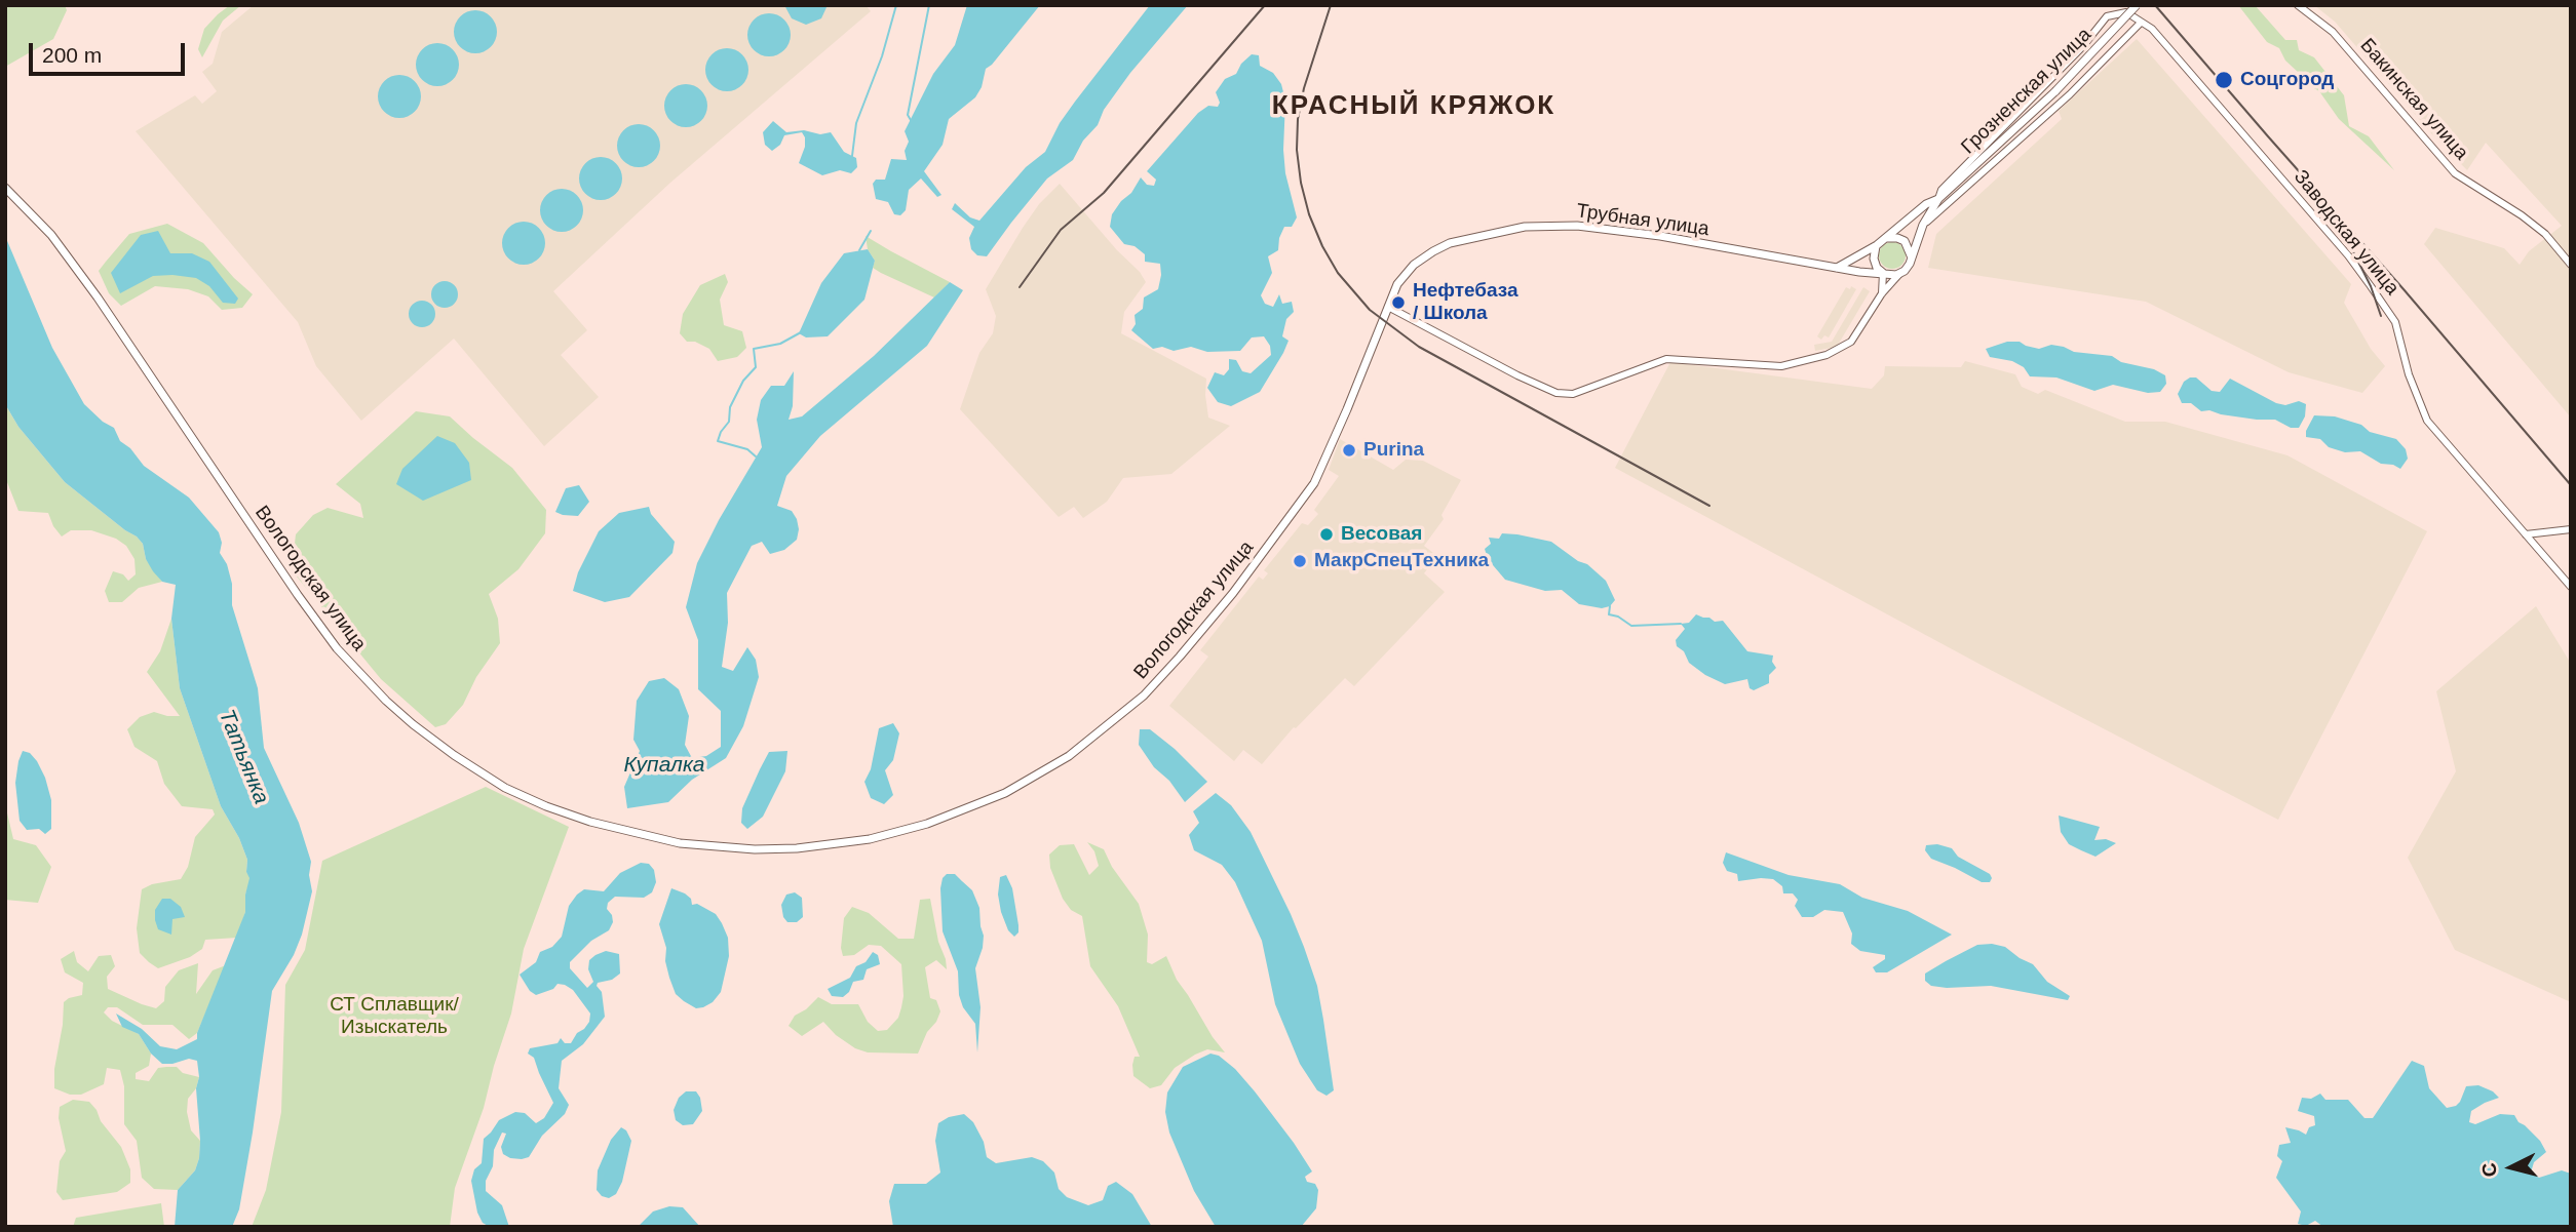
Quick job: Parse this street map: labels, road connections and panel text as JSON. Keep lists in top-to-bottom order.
{
  "streets": {
    "main road": ["Грозненская улица", "Трубная улица", "Вологодская улица"],
    "street": ["Бакинская улица", "Заводская улица"]
  },
  "crossings": [
    ["Трубная улица", "Вологодская улица"]
  ],
  "districts": ["КРАСНЫЙ КРЯЖОК"],
  "water": ["Татьянка", "Купалка"],
  "parks": ["СТ Сплавщик/ Изыскатель"],
  "places": [
    "Соцгород",
    "Нефтебаза / Школа",
    "Purina",
    "Весовая",
    "МакрСпецТехника"
  ],
  "scale_bar": "200 m",
  "north": "left"
}
